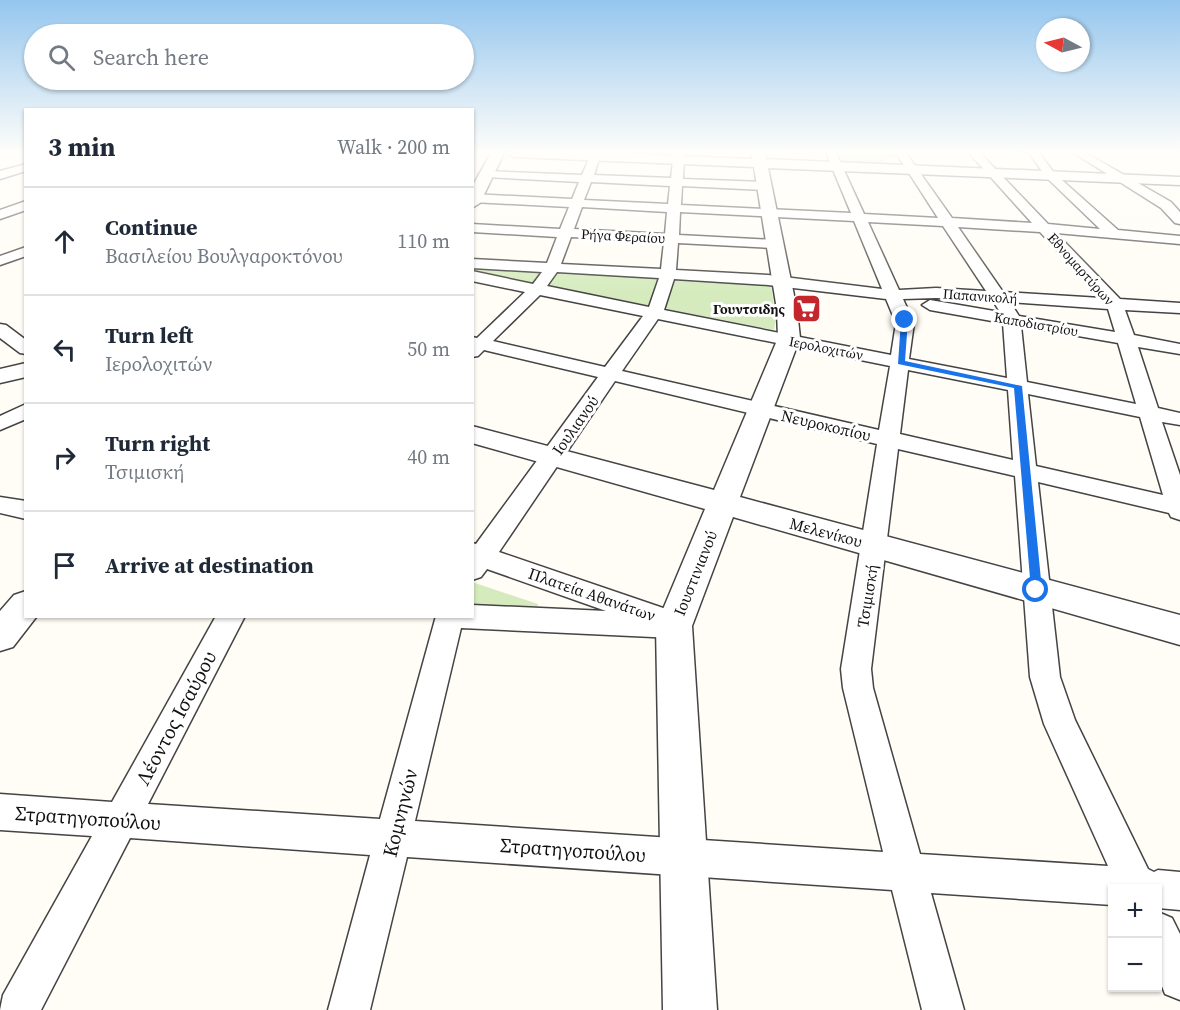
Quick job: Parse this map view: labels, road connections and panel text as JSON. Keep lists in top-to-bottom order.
{
  "streets": {
    "street": [
      "Ρήγα Φεραίου",
      "Εθνομαρτύρων",
      "Παπανικολή",
      "Καποδιστρίου",
      "Ιερολοχιτών",
      "Ιουλιανού",
      "Νευροκοπίου",
      "Μελενίκου",
      "Ιουστινιανού",
      "Πλατεία Αθανάτων",
      "Τσιμισκή",
      "Λέοντος Ισαύρου",
      "Κομνηνών",
      "Στρατηγοπούλου"
    ]
  },
  "crossings": [
    ["Ρήγα Φεραίου", "Ιουλιανού"],
    ["Εθνομαρτύρων", "Παπανικολή"],
    ["Εθνομαρτύρων", "Καποδιστρίου"],
    ["Εθνομαρτύρων", "Ιερολοχιτών"],
    ["Εθνομαρτύρων", "Νευροκοπίου"],
    ["Παπανικολή", "Καποδιστρίου"],
    ["Παπανικολή", "Ιουστινιανού"],
    ["Παπανικολή", "Τσιμισκή"],
    ["Καποδιστρίου", "Τσιμισκή"],
    ["Ιερολοχιτών", "Ιουλιανού"],
    ["Ιερολοχιτών", "Ιουστινιανού"],
    ["Ιερολοχιτών", "Τσιμισκή"],
    ["Ιουλιανού", "Νευροκοπίου"],
    ["Ιουλιανού", "Μελενίκου"],
    ["Ιουλιανού", "Πλατεία Αθανάτων"],
    ["Νευροκοπίου", "Ιουστινιανού"],
    ["Νευροκοπίου", "Τσιμισκή"],
    ["Μελενίκου", "Ιουστινιανού"],
    ["Μελενίκου", "Τσιμισκή"],
    ["Ιουστινιανού", "Πλατεία Αθανάτων"],
    ["Ιουστινιανού", "Στρατηγοπούλου"],
    ["Τσιμισκή", "Στρατηγοπούλου"],
    ["Λέοντος Ισαύρου", "Στρατηγοπούλου"],
    ["Κομνηνών", "Στρατηγοπούλου"]
  ],
  "places": {
    "supermarket": ["Γουντσιδης"]
  },
  "north": "left",
  "page": {
    "search": "Search here",
    "heading": ["3 min", "Walk · 200 m"],
    "list": [
      ["Continue", "Βασιλείου Βουλγαροκτόνου", "110 m"],
      ["Turn left", "Ιερολοχιτών", "50 m"],
      ["Turn right", "Τσιμισκή", "40 m"],
      "Arrive at destination"
    ],
    "map_buttons": ["+", "−"]
  }
}
